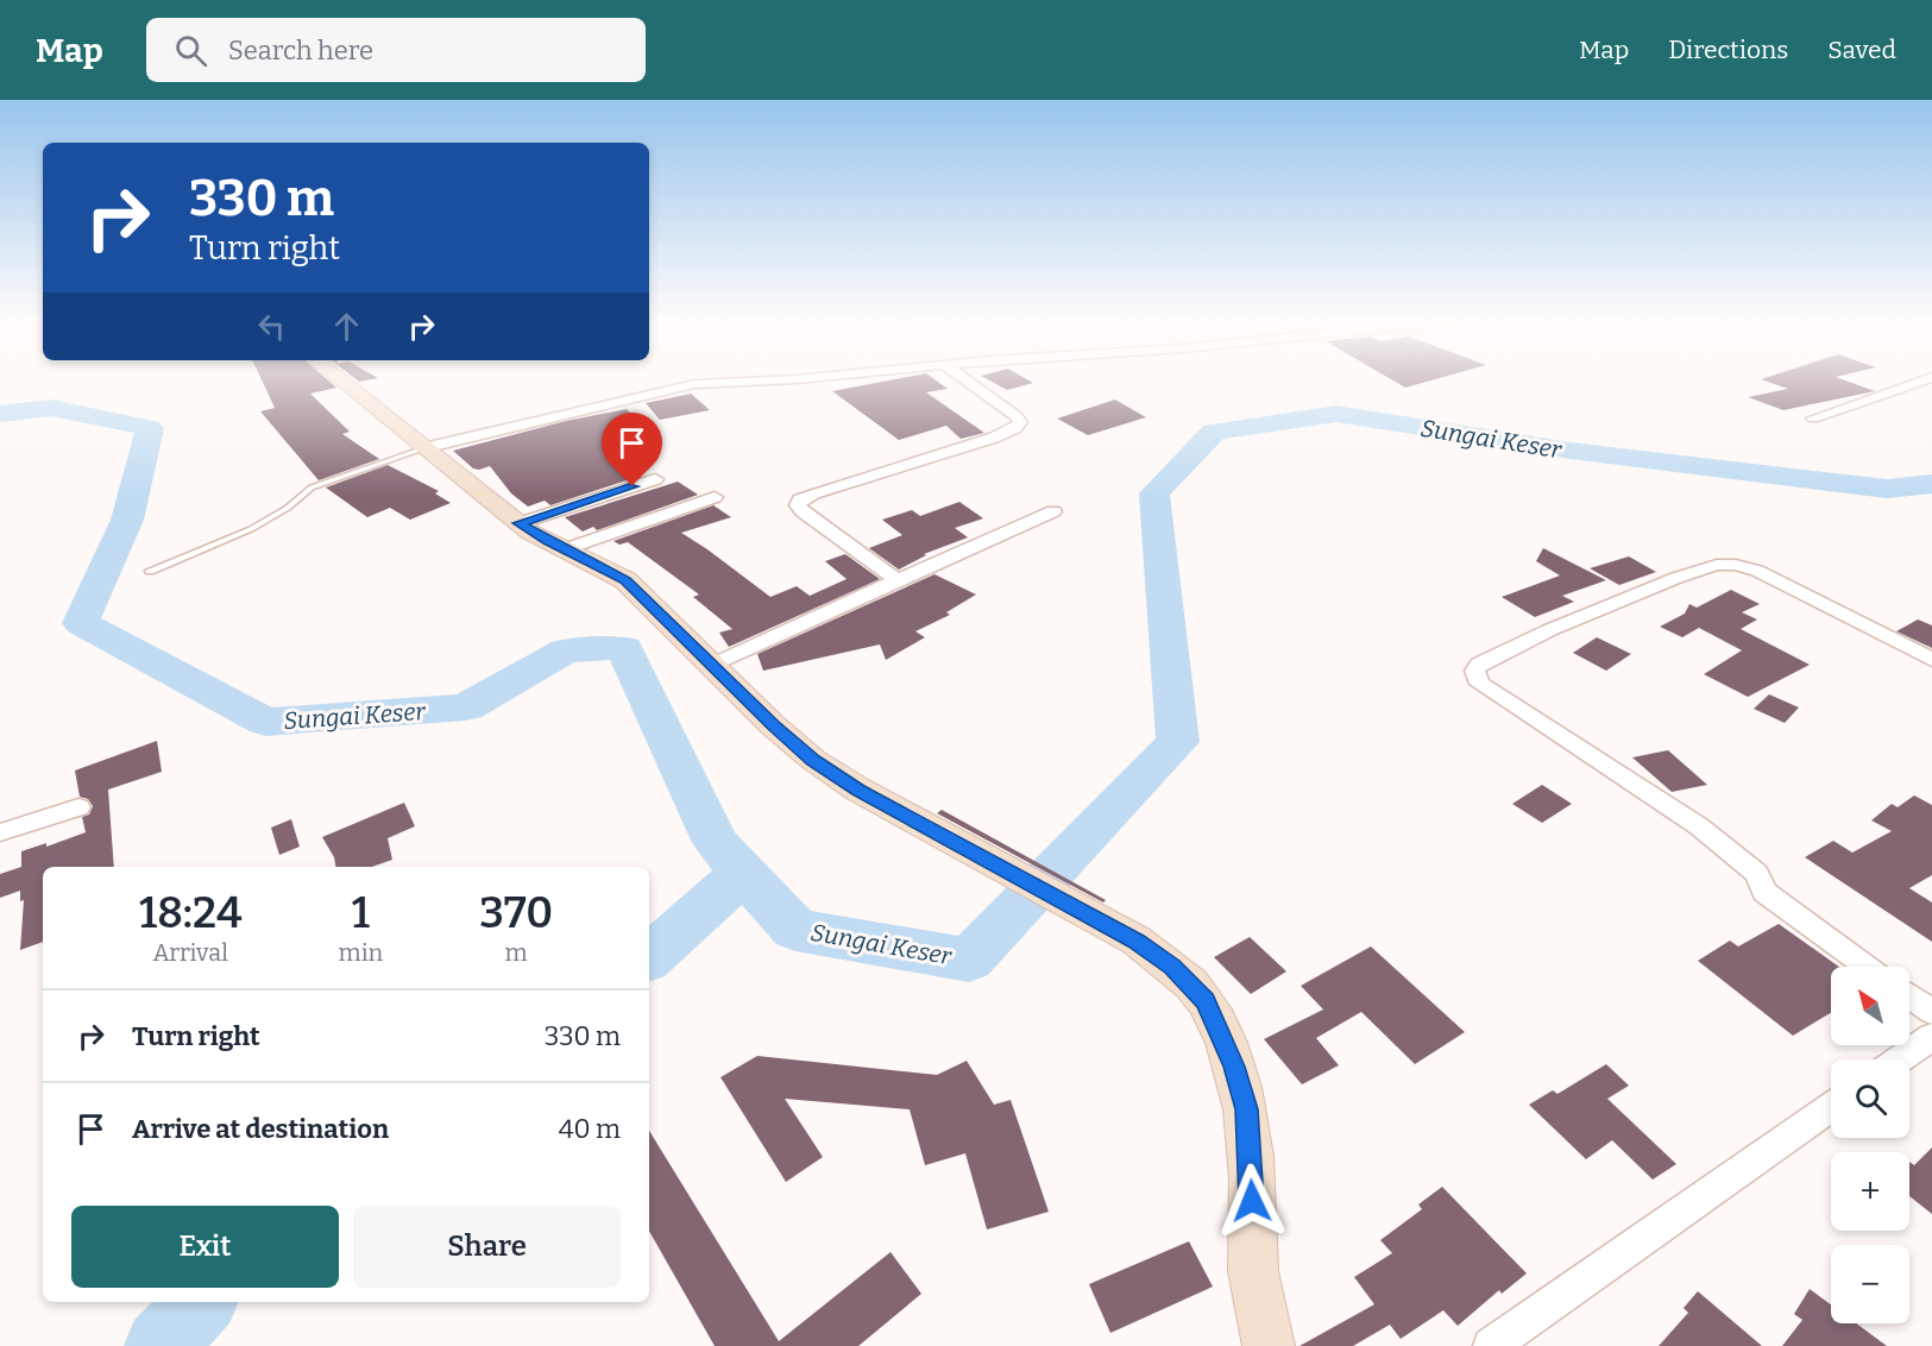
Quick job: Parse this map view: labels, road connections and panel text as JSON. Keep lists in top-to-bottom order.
{
  "water": ["Sungai Keser"],
  "north": "top left",
  "page": {
    "header": "Map",
    "search": "Search here",
    "nav": ["Map", "Directions", "Saved"],
    "turn": ["330 m", "Turn right"],
    "eta": [
      "18:24",
      "Arrival",
      "1",
      "min",
      "370",
      "m"
    ],
    "map_buttons": ["+", "−"],
    "list": [
      {
        "name": "Turn right",
        "value": "330 m"
      },
      {
        "name": "Arrive at destination",
        "value": "40 m"
      }
    ],
    "buttons": ["Exit", "Share"]
  }
}
